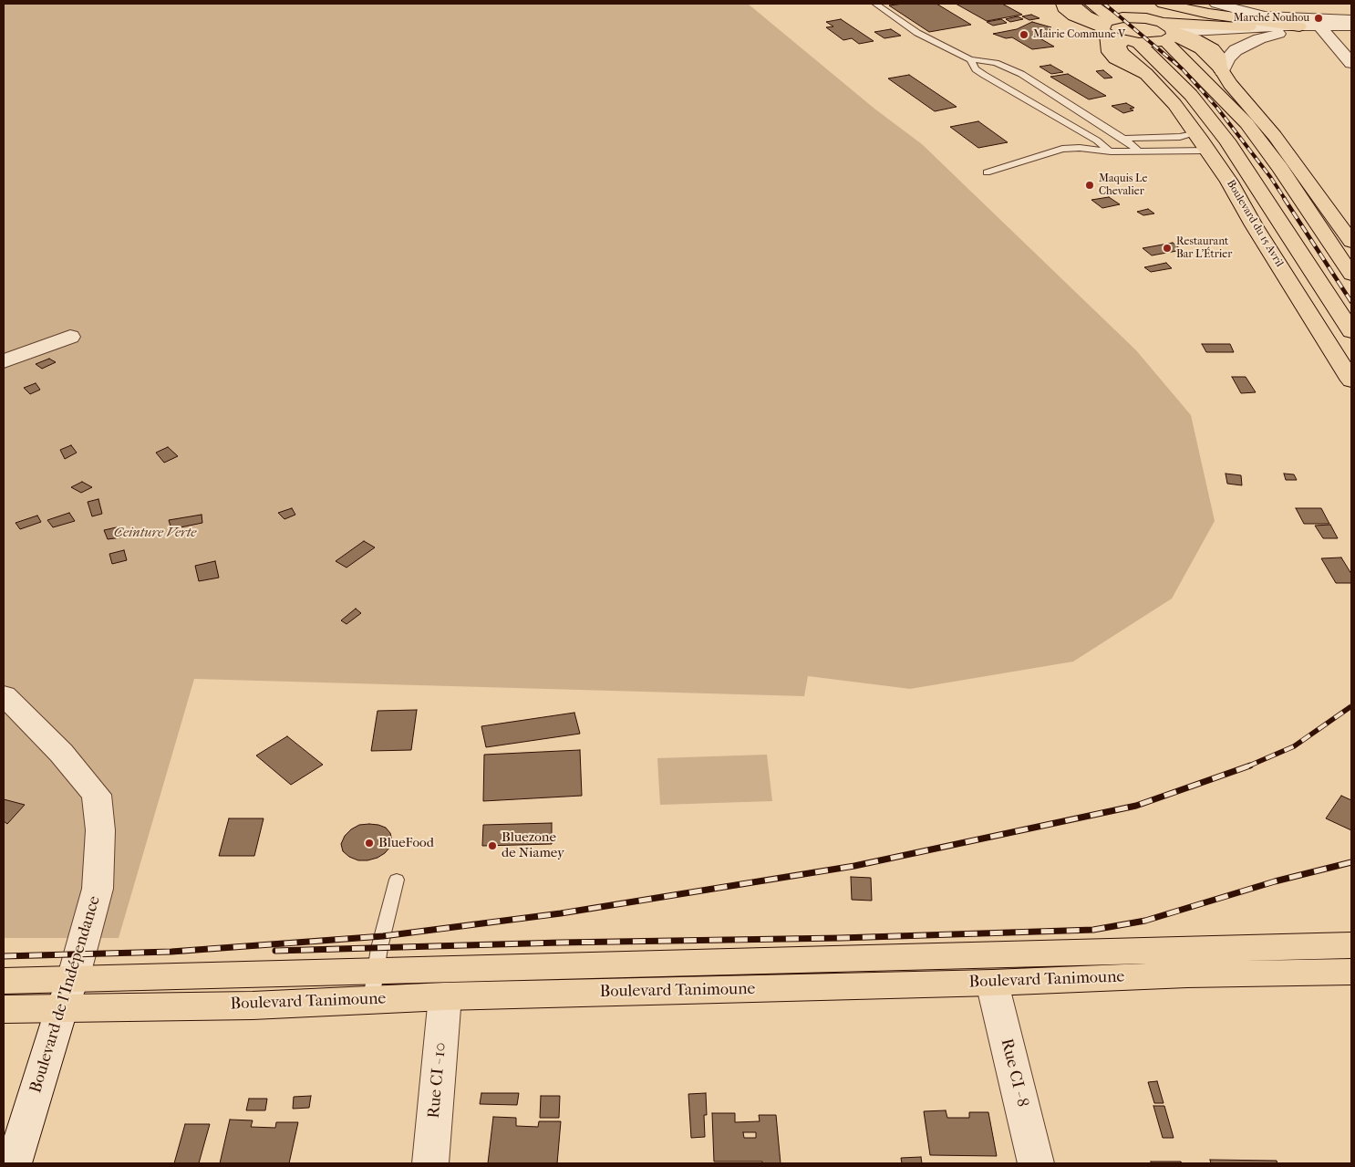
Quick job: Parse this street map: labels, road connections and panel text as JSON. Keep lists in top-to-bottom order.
{
  "streets": {
    "main road": ["Boulevard du 15 Avril", "Boulevard Tanimoune"],
    "street": ["Boulevard de l'Indépendance", "Rue CI - 8", "Rue CI - 10"]
  },
  "crossings": [
    ["Boulevard Tanimoune", "Boulevard de l'Indépendance"],
    ["Boulevard Tanimoune", "Rue CI - 8"],
    ["Boulevard Tanimoune", "Rue CI - 10"]
  ],
  "parks": ["Ceinture Verte"],
  "places": [
    "Marché Nouhou",
    "Mairie Commune V",
    "Maquis Le Chevalier",
    "Restaurant Bar L’Étrier",
    "BlueFood",
    "Bluezone de Niamey"
  ]
}
